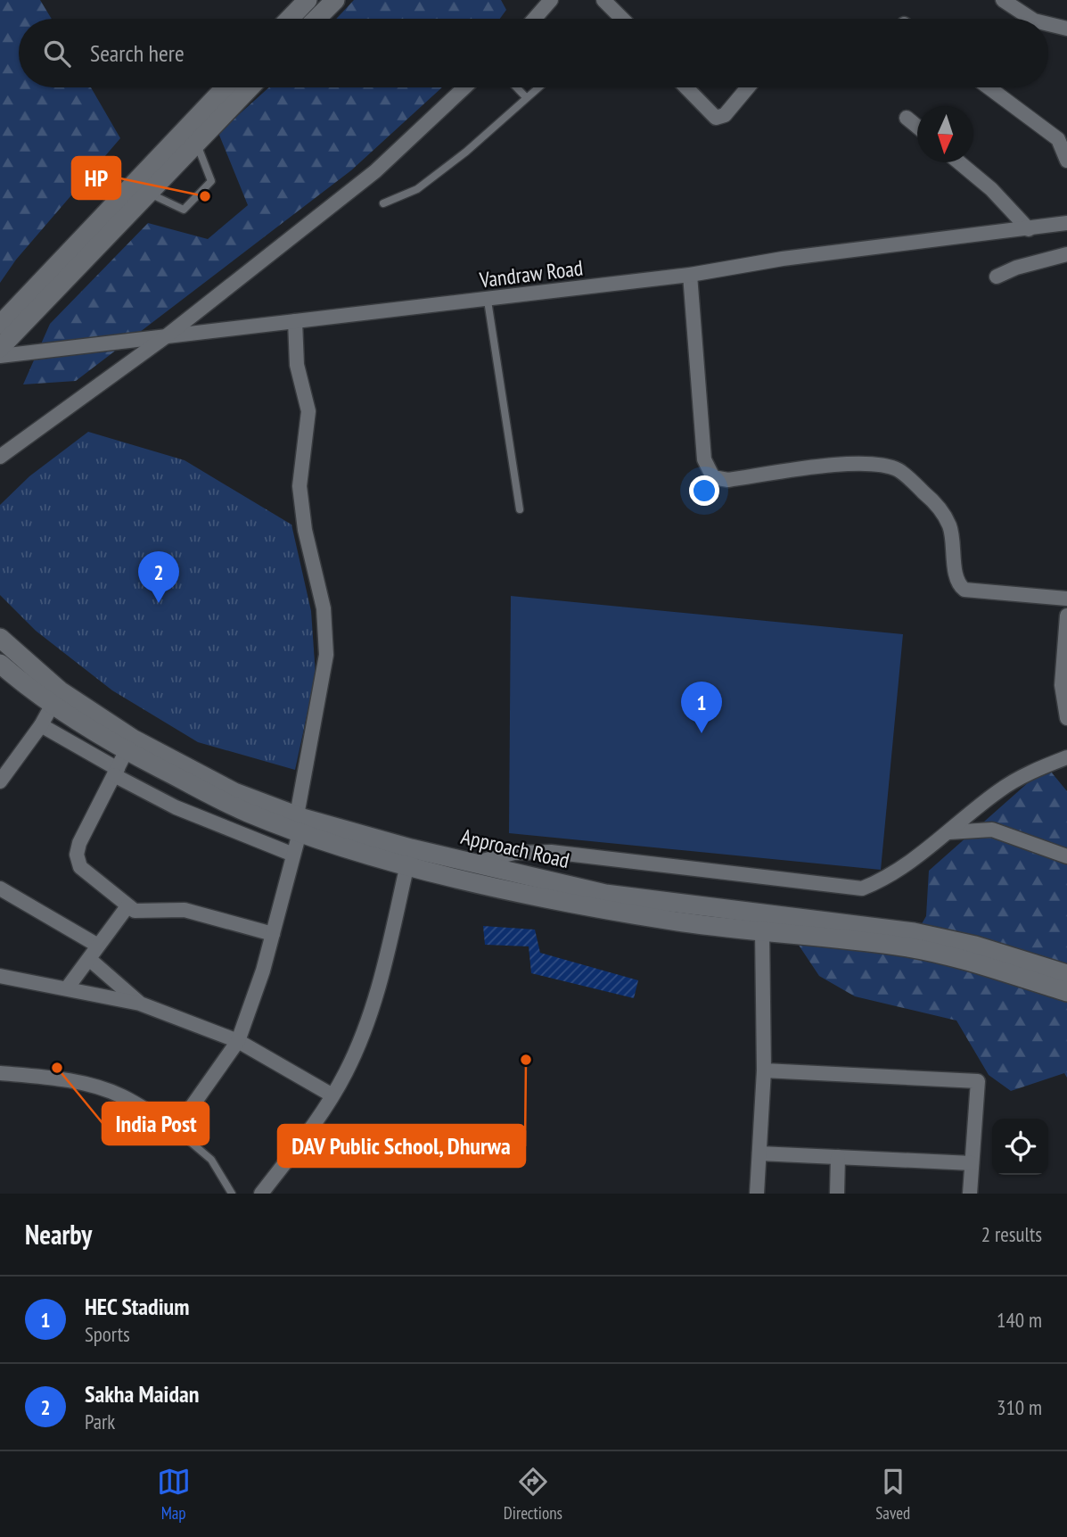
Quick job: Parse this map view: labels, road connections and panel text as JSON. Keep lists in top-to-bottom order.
{
  "streets": {
    "street": ["Vandraw Road", "Approach Road"]
  },
  "places": ["HP", "DAV Public School, Dhurwa", "India Post"],
  "north": "bottom",
  "page": {
    "search": "Search here",
    "pins": ["2", "1"],
    "heading": ["Nearby", "2 results"],
    "list": [
      {
        "mark": "1",
        "name": "HEC Stadium",
        "note": "Sports",
        "value": "140 m"
      },
      {
        "mark": "2",
        "name": "Sakha Maidan",
        "note": "Park",
        "value": "310 m"
      }
    ],
    "nav": ["Map", "Directions", "Saved"]
  }
}
